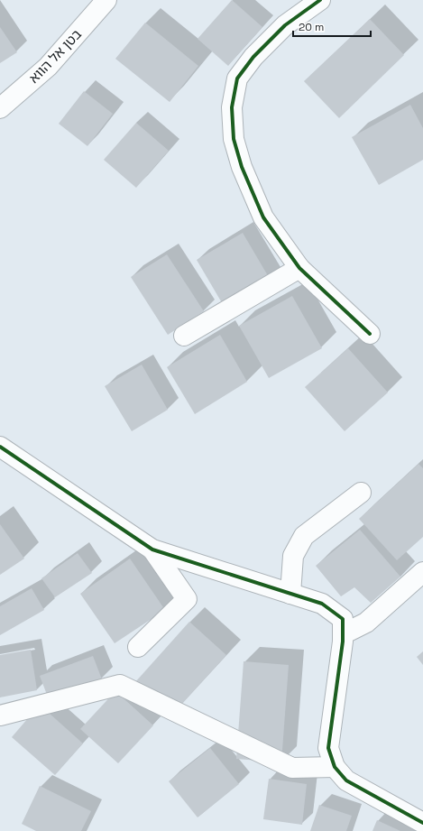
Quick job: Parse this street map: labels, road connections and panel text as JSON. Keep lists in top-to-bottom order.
{
  "streets": {
    "street": ["בטן אל הווא"]
  },
  "scale_bar": "20 m"
}
